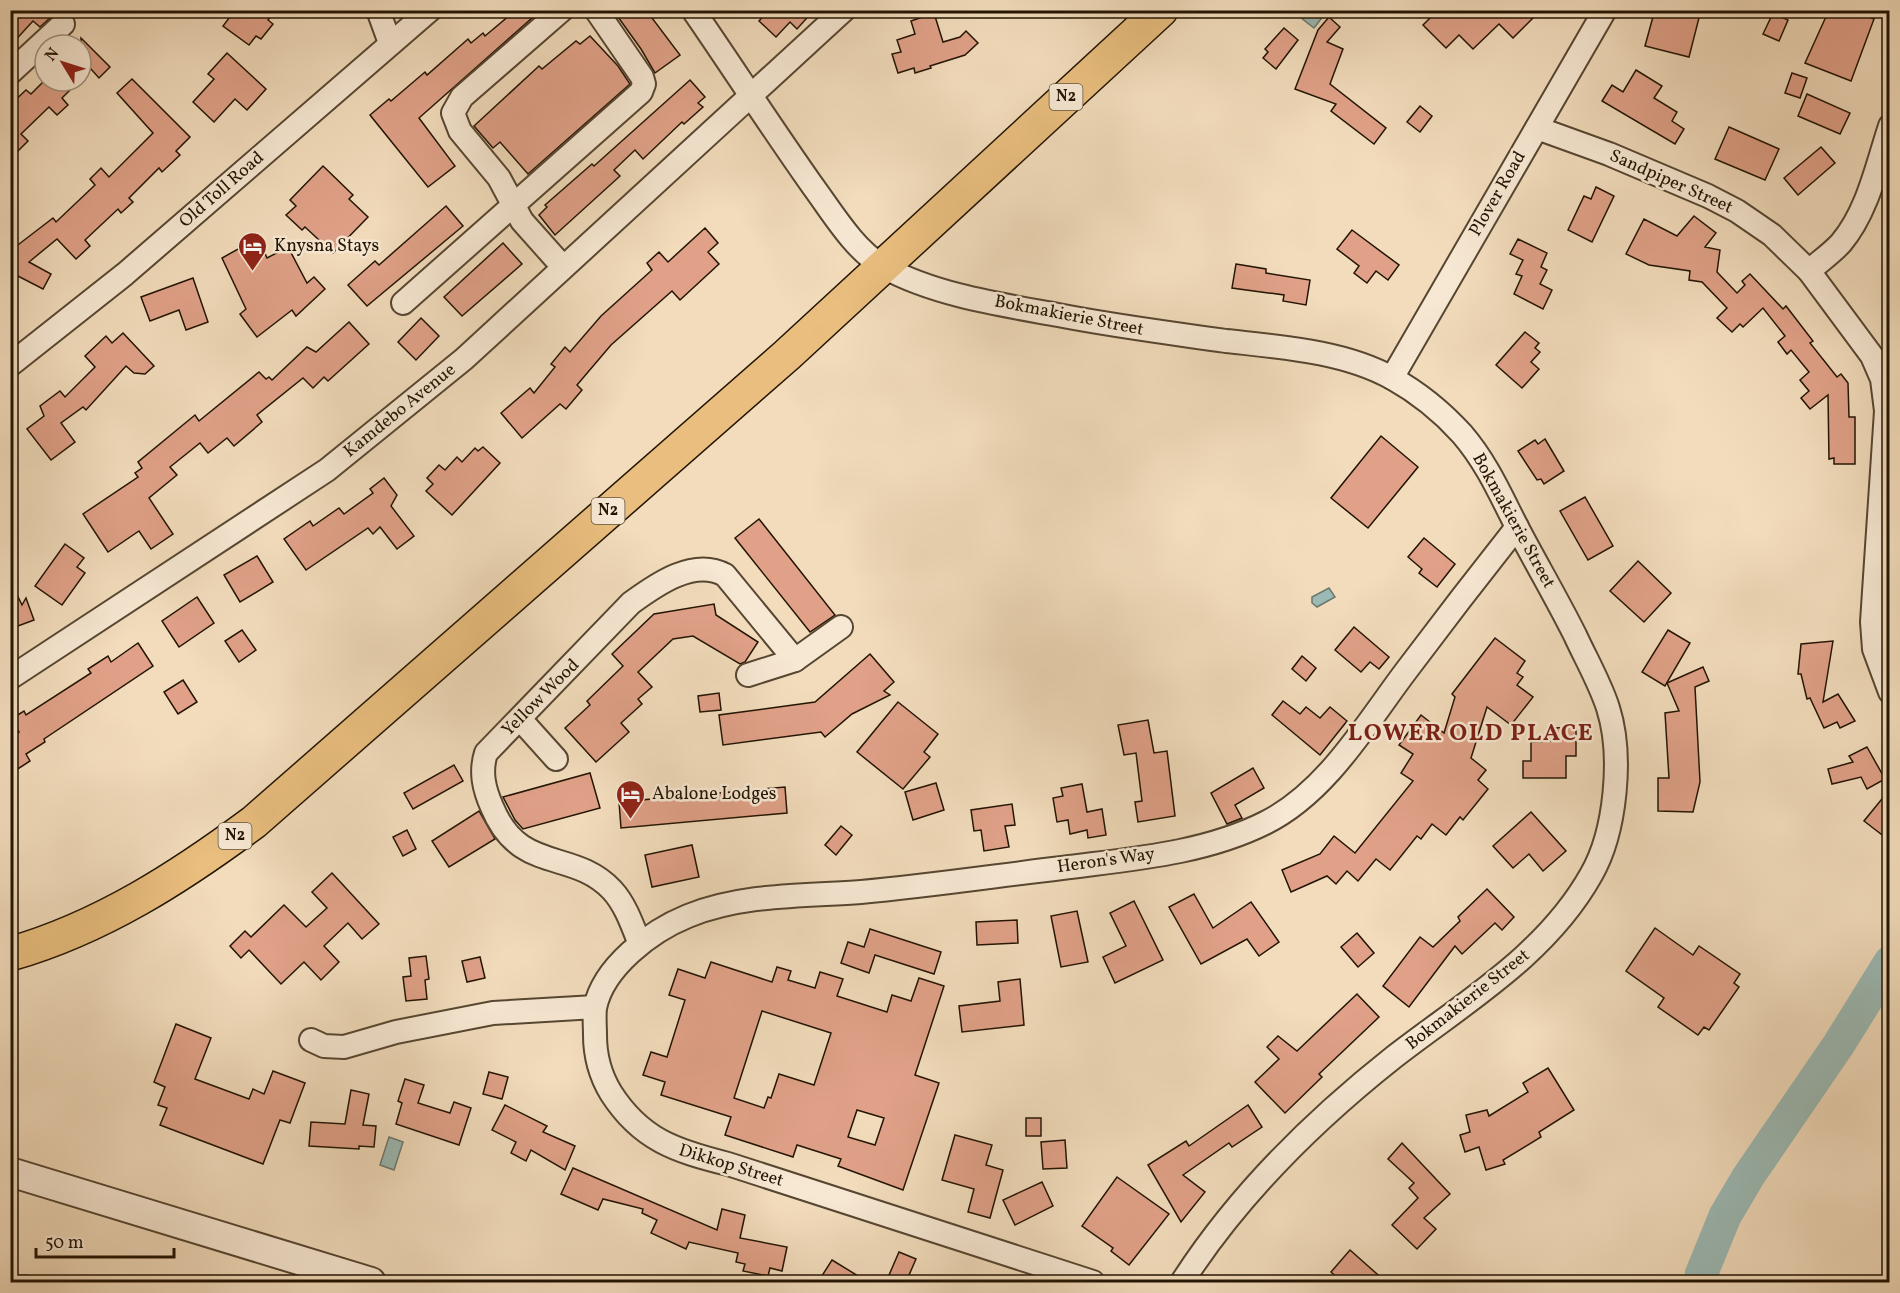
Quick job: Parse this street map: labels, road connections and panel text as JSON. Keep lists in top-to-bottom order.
{
  "streets": {
    "highway": ["N2"],
    "street": [
      "Sandpiper Street",
      "Old Toll Road",
      "Plover Road",
      "Bokmakierie Street",
      "Kamdebo Avenue",
      "Yellow Wood",
      "Heron's Way",
      "Dikkop Street"
    ]
  },
  "crossings": [
    ["N2", "Bokmakierie Street"],
    ["Sandpiper Street", "Plover Road"],
    ["Plover Road", "Bokmakierie Street"],
    ["Bokmakierie Street", "Kamdebo Avenue"],
    ["Bokmakierie Street", "Heron's Way"],
    ["Yellow Wood", "Heron's Way"],
    ["Heron's Way", "Dikkop Street"]
  ],
  "districts": ["LOWER OLD PLACE"],
  "places": {
    "hotel": ["Knysna Stays", "Abalone Lodges"]
  },
  "scale_bar": "50 m",
  "north": "top left"
}
